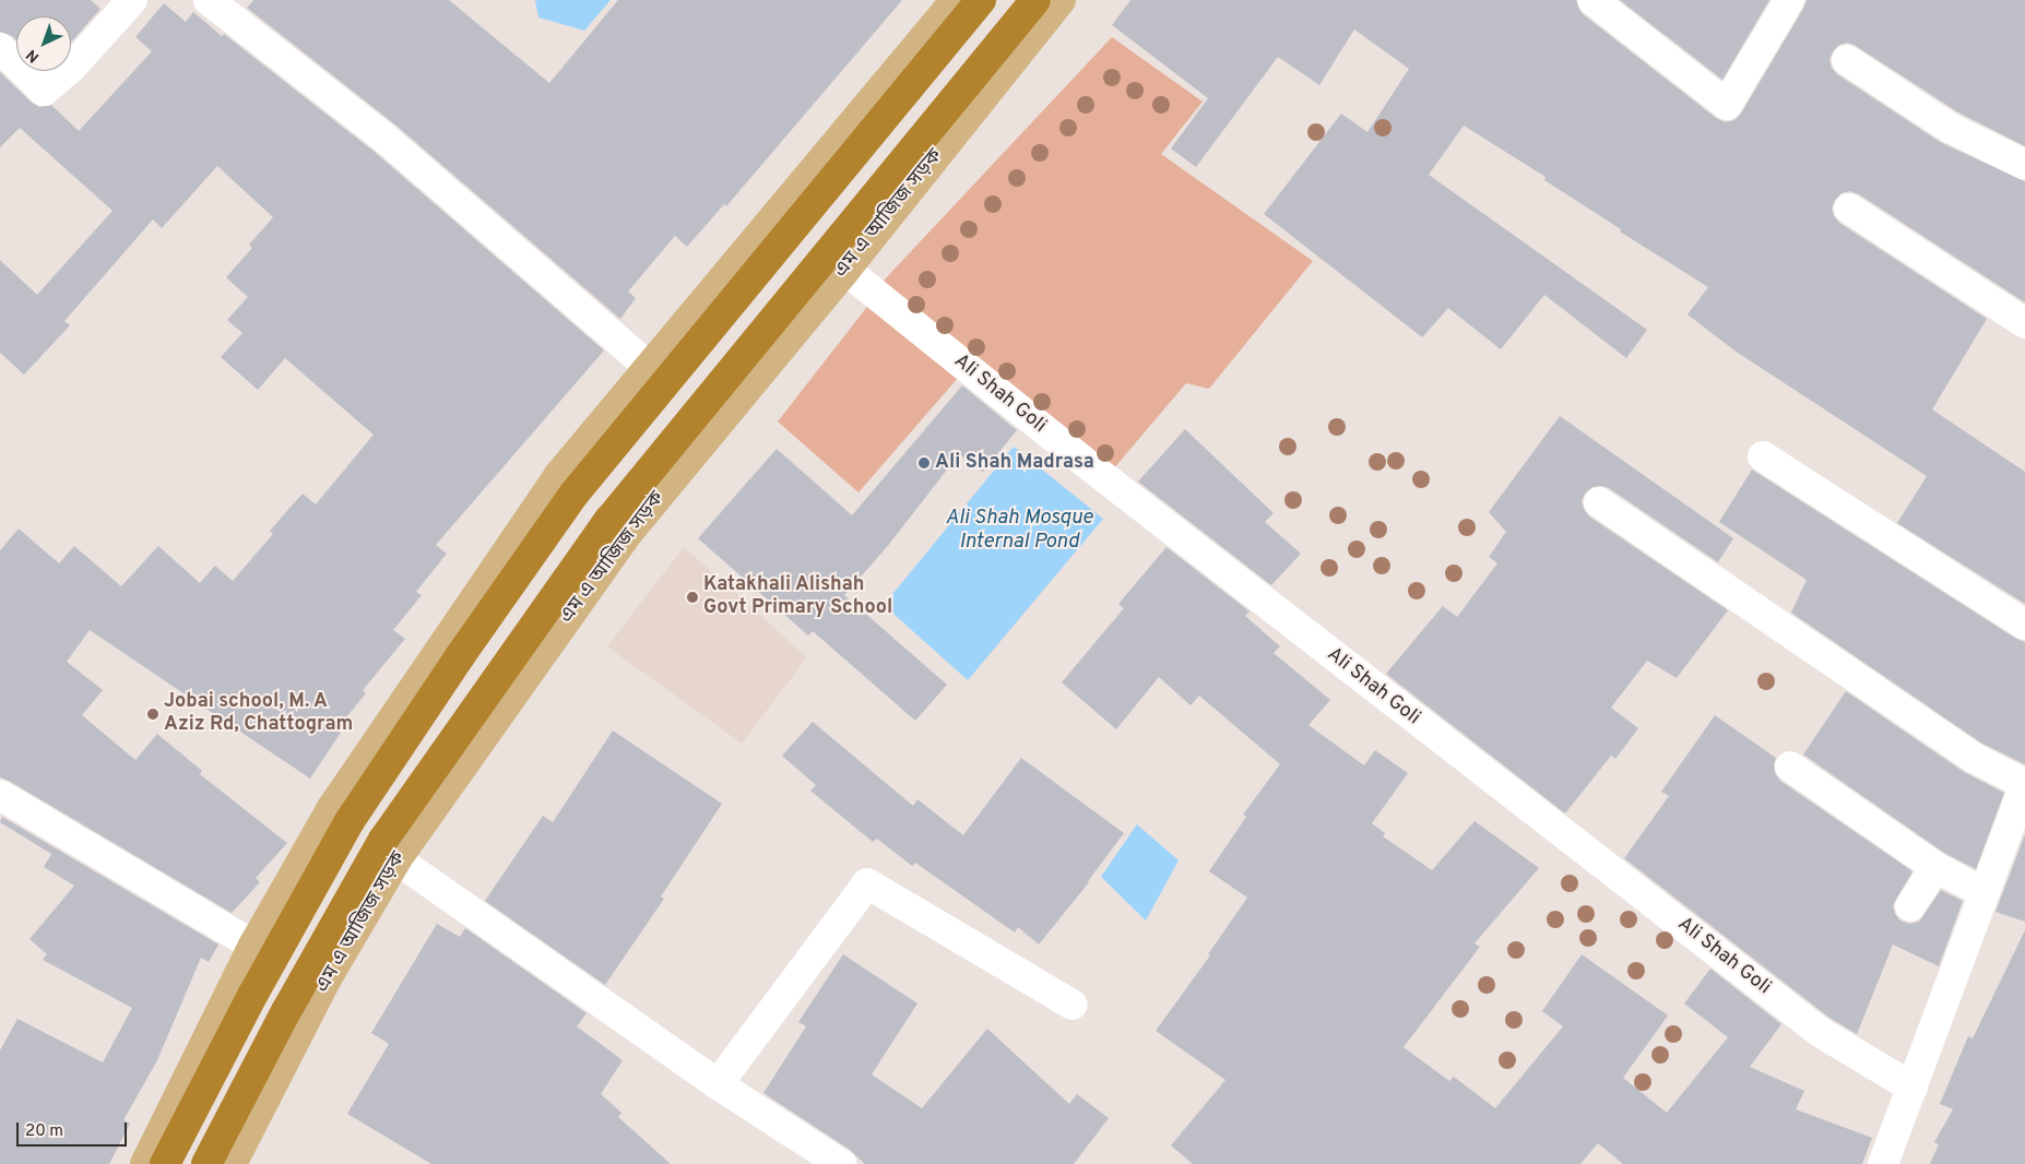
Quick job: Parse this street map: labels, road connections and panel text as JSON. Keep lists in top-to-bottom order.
{
  "streets": {
    "main road": ["এম এ আজিজ সড়ক"],
    "street": ["Ali Shah Goli"]
  },
  "crossings": [
    ["এম এ আজিজ সড়ক", "Ali Shah Goli"]
  ],
  "water": ["Ali Shah Mosque Internal Pond"],
  "places": ["Ali Shah Madrasa", "Katakhali Alishah Govt Primary School", "Jobai school, M. A Aziz Rd, Chattogram"],
  "scale_bar": "20 m",
  "north": "bottom left"
}
